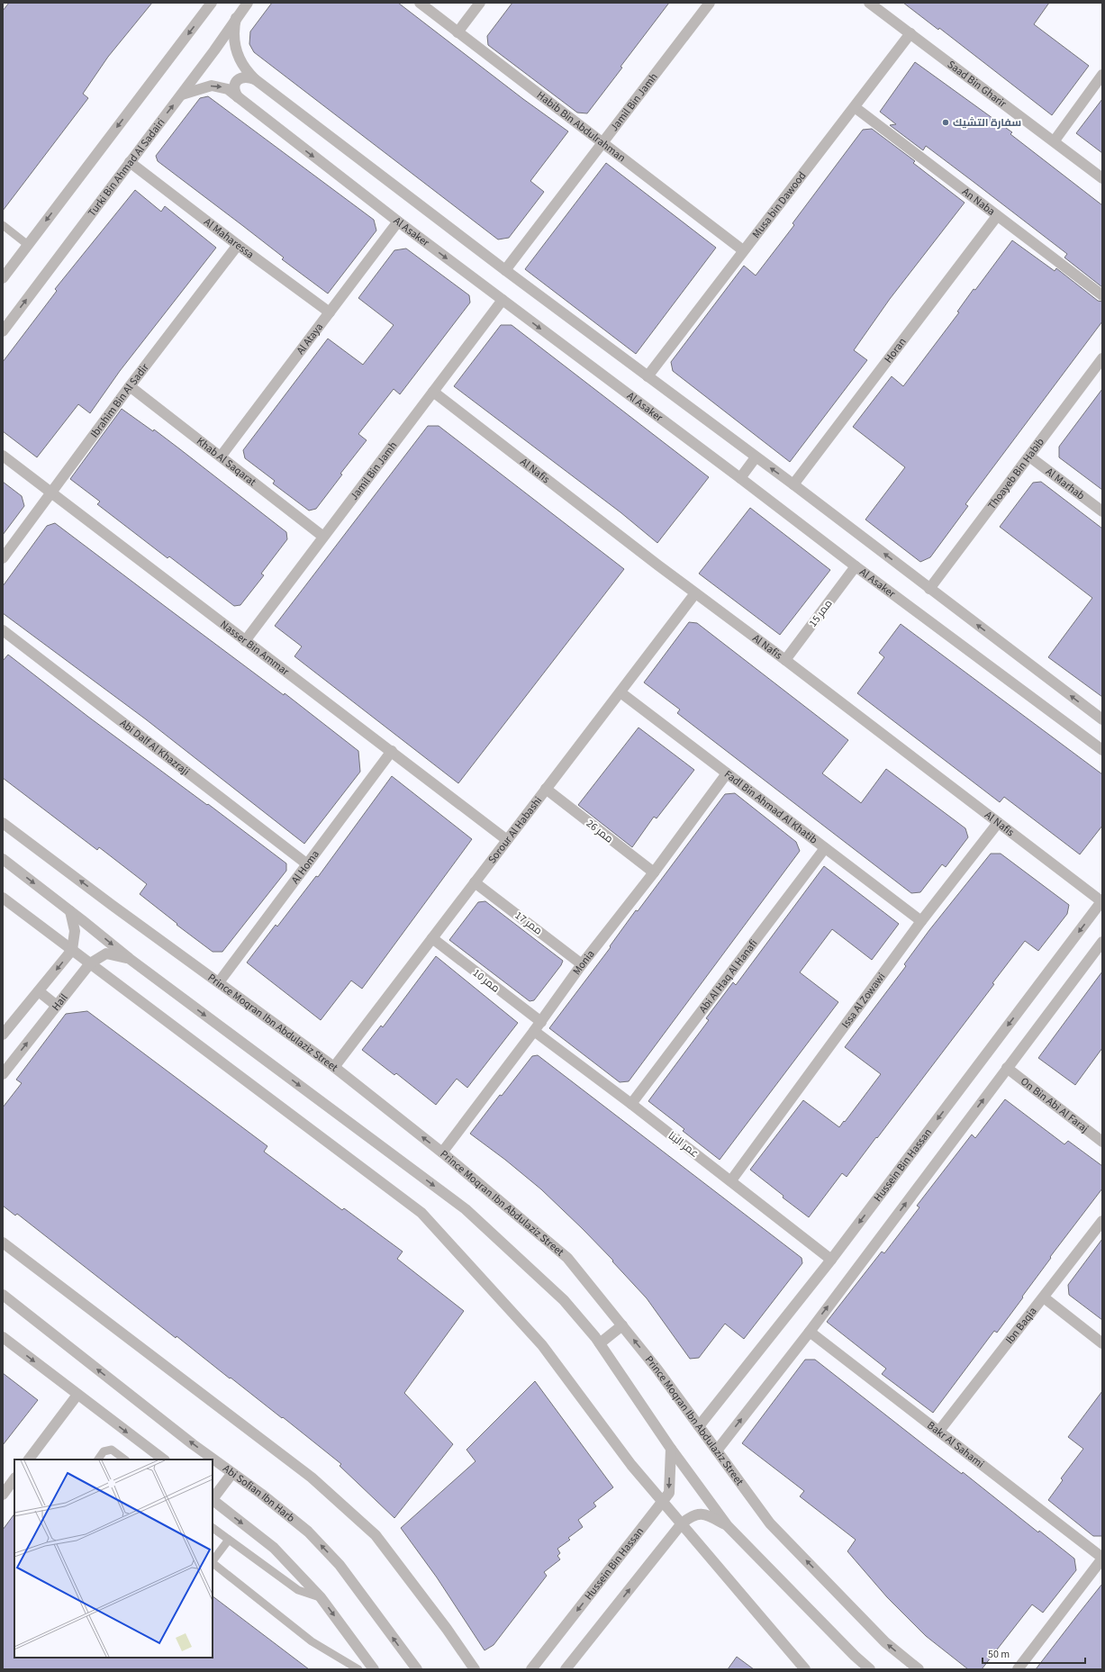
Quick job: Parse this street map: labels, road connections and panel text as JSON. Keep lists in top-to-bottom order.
{
  "streets": {
    "street": [
      "Saad Bin Gharir",
      "Jamil Bin Jamh",
      "Habib Bin Abdulrahman",
      "Turki Bin Ahmad Al Sadairi",
      "An Naba",
      "Musa bin Dawood",
      "Al Asaker",
      "Al Maharessa",
      "Al Ataya",
      "Horan",
      "Ibrahim Bin Al Sadir",
      "Khab Al Saqarat",
      "Al Nafis",
      "Thoayeb Bin Habib",
      "Al Marhab",
      "ممر 15",
      "Nasser Bin Ammar",
      "Abi Dalf Al Khazraji",
      "Fadl Bin Ahmad Al Khatib",
      "Sorour Al Habashi",
      "ممر 26",
      "Al Homa",
      "ممر 17",
      "Monia",
      "Abi Al Haq Al Hanafi",
      "ممر 10",
      "Issa Al Zowawi",
      "Hail",
      "Prince Moqran Ibn Abdulaziz Street",
      "On Bin Abi Al Faraj",
      "عمر البنا",
      "Hussein Bin Hassan",
      "Ibn Baqia",
      "Bakr Al Sahami",
      "Abi Sofian Ibn Harb"
    ]
  },
  "crossings": [
    ["Saad Bin Gharir", "Musa bin Dawood"],
    ["Jamil Bin Jamh", "Habib Bin Abdulrahman"],
    ["Jamil Bin Jamh", "Al Asaker"],
    ["Jamil Bin Jamh", "Khab Al Saqarat"],
    ["Jamil Bin Jamh", "Al Nafis"],
    ["Jamil Bin Jamh", "Nasser Bin Ammar"],
    ["Habib Bin Abdulrahman", "Musa bin Dawood"],
    ["Turki Bin Ahmad Al Sadairi", "Al Asaker"],
    ["Turki Bin Ahmad Al Sadairi", "Al Maharessa"],
    ["An Naba", "Musa bin Dawood"],
    ["An Naba", "Horan"],
    ["Al Asaker", "Al Ataya"],
    ["Al Asaker", "ممر 15"],
    ["Al Maharessa", "Al Ataya"],
    ["Al Maharessa", "Ibrahim Bin Al Sadir"],
    ["Al Ataya", "Khab Al Saqarat"],
    ["Ibrahim Bin Al Sadir", "Khab Al Saqarat"],
    ["Ibrahim Bin Al Sadir", "Nasser Bin Ammar"],
    ["Al Nafis", "ممر 15"],
    ["Al Nafis", "Sorour Al Habashi"],
    ["Al Nafis", "Issa Al Zowawi"],
    ["Al Nafis", "Hussein Bin Hassan"],
    ["Thoayeb Bin Habib", "Al Marhab"],
    ["Nasser Bin Ammar", "Sorour Al Habashi"],
    ["Nasser Bin Ammar", "Al Homa"],
    ["Abi Dalf Al Khazraji", "Al Homa"],
    ["Fadl Bin Ahmad Al Khatib", "Sorour Al Habashi"],
    ["Fadl Bin Ahmad Al Khatib", "Monia"],
    ["Fadl Bin Ahmad Al Khatib", "Abi Al Haq Al Hanafi"],
    ["Fadl Bin Ahmad Al Khatib", "Issa Al Zowawi"],
    ["Sorour Al Habashi", "ممر 26"],
    ["Sorour Al Habashi", "ممر 17"],
    ["Sorour Al Habashi", "ممر 10"],
    ["Sorour Al Habashi", "Prince Moqran Ibn Abdulaziz Street"],
    ["ممر 26", "Monia"],
    ["Al Homa", "Prince Moqran Ibn Abdulaziz Street"],
    ["ممر 17", "Monia"],
    ["Monia", "ممر 10"],
    ["Monia", "Prince Moqran Ibn Abdulaziz Street"],
    ["Monia", "عمر البنا"],
    ["Abi Al Haq Al Hanafi", "عمر البنا"],
    ["Issa Al Zowawi", "عمر البنا"],
    ["Prince Moqran Ibn Abdulaziz Street", "Hussein Bin Hassan"],
    ["عمر البنا", "Hussein Bin Hassan"],
    ["Ibn Baqia", "Bakr Al Sahami"]
  ],
  "places": ["سفارة التشيك"],
  "scale_bar": "50 m"
}
